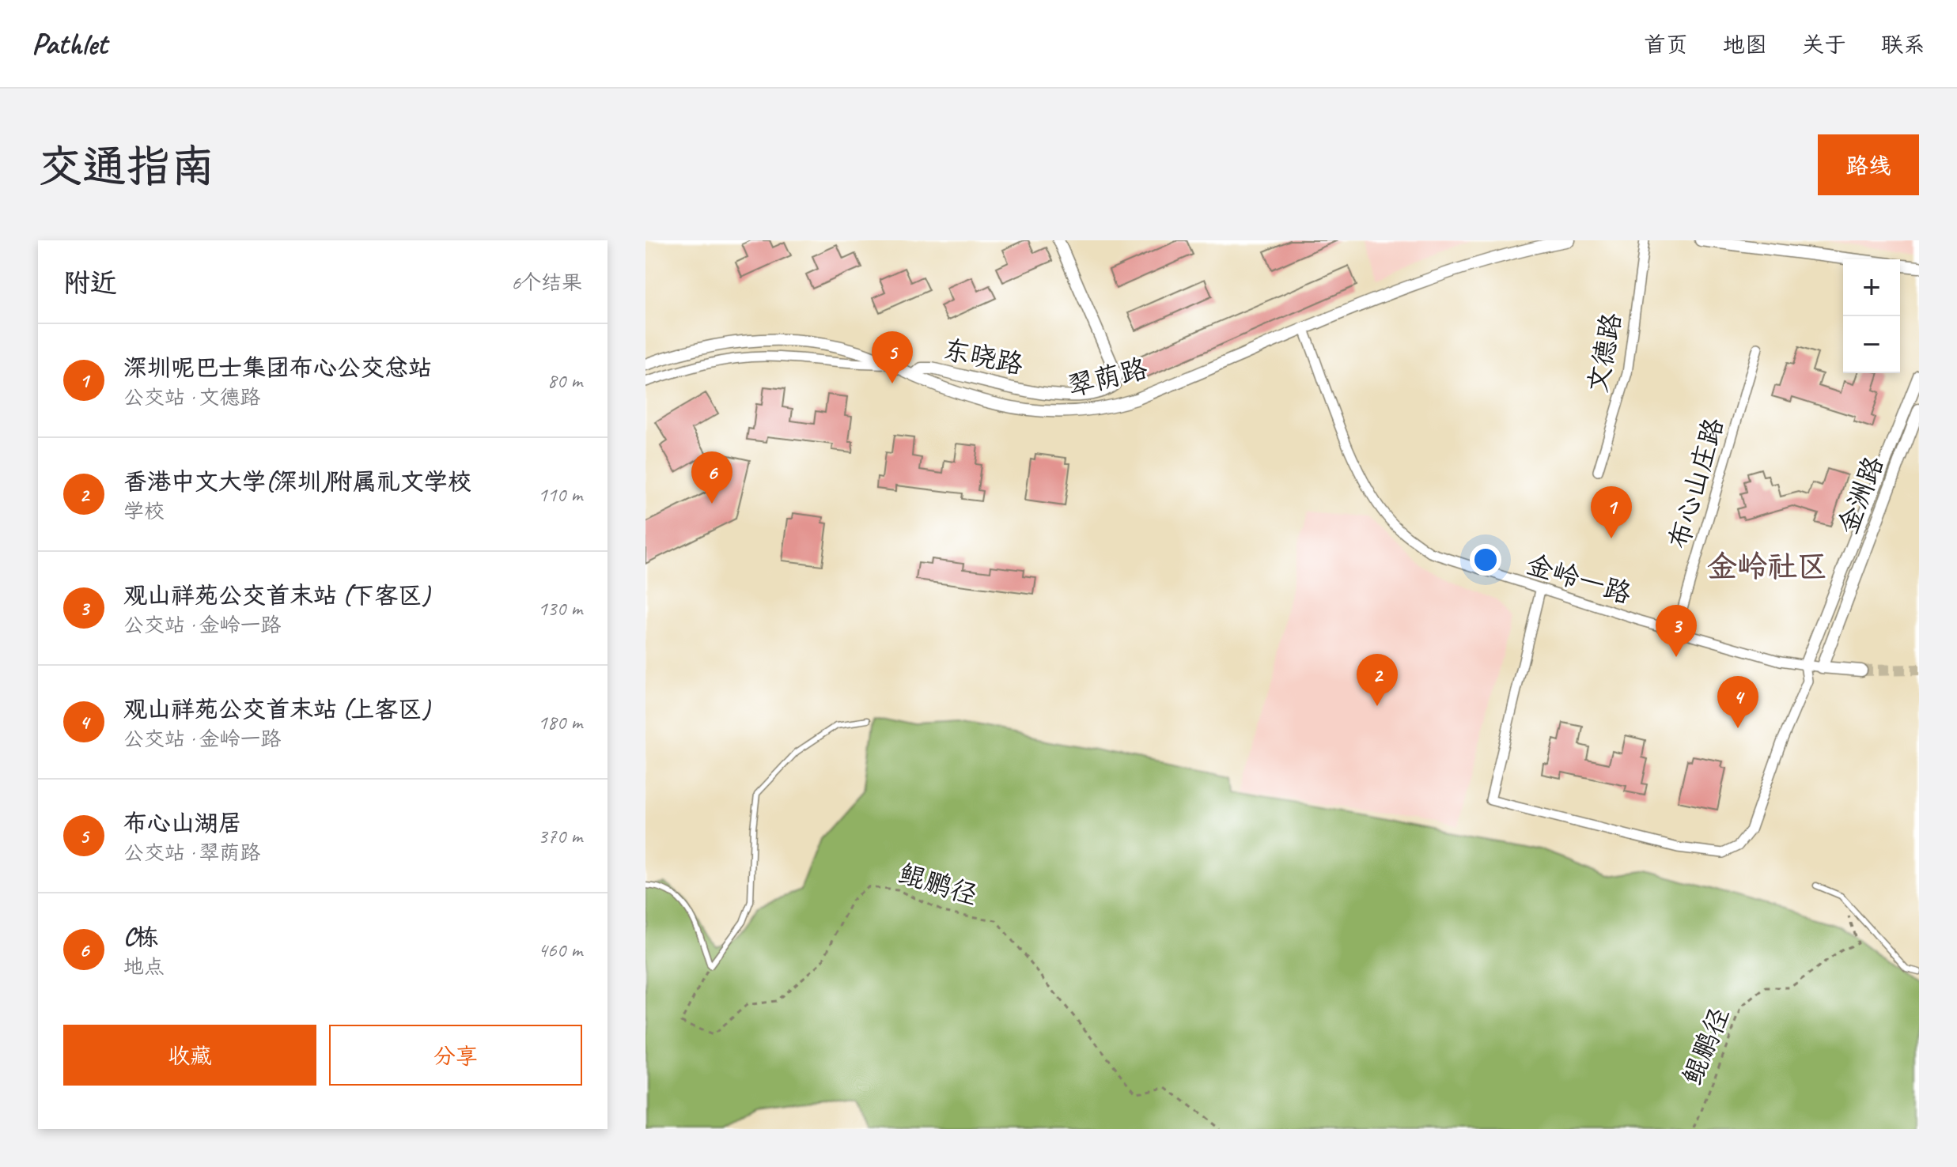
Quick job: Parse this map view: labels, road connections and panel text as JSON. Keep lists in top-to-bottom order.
{
  "streets": {
    "street": [
      "文德路",
      "东晓路",
      "翠荫路",
      "布心山庄路",
      "金洲路",
      "金岭一路"
    ],
    "path": ["鲲鹏径"]
  },
  "crossings": [
    ["东晓路", "翠荫路"],
    ["翠荫路", "金岭一路"],
    ["布心山庄路", "金岭一路"],
    ["金洲路", "金岭一路"]
  ],
  "districts": ["金岭社区"],
  "page": {
    "header": "Pathlet",
    "nav": [
      "首页",
      "地图",
      "关于",
      "联系"
    ],
    "buttons": [
      "路线",
      ["收藏", "分享"]
    ],
    "title": "交通指南",
    "heading": ["附近", "6个结果"],
    "map_buttons": ["+", "−"],
    "list": [
      {
        "mark": "1",
        "name": "深圳呢巴士集团布心公交总站",
        "note": "公交站 · 文德路",
        "value": "80 m"
      },
      {
        "mark": "2",
        "name": "香港中文大学(深圳)附属礼文学校",
        "note": "学校",
        "value": "110 m"
      },
      {
        "mark": "3",
        "name": "观山祥苑公交首末站 (下客区)",
        "note": "公交站 · 金岭一路",
        "value": "130 m"
      },
      {
        "mark": "4",
        "name": "观山祥苑公交首末站 (上客区)",
        "note": "公交站 · 金岭一路",
        "value": "180 m"
      },
      {
        "mark": "5",
        "name": "布心山湖居",
        "note": "公交站 · 翠荫路",
        "value": "370 m"
      },
      {
        "mark": "6",
        "name": "C栋",
        "note": "地点",
        "value": "460 m"
      }
    ],
    "pins": [
      "5",
      "6",
      "1",
      "3",
      "2",
      "4"
    ]
  }
}
